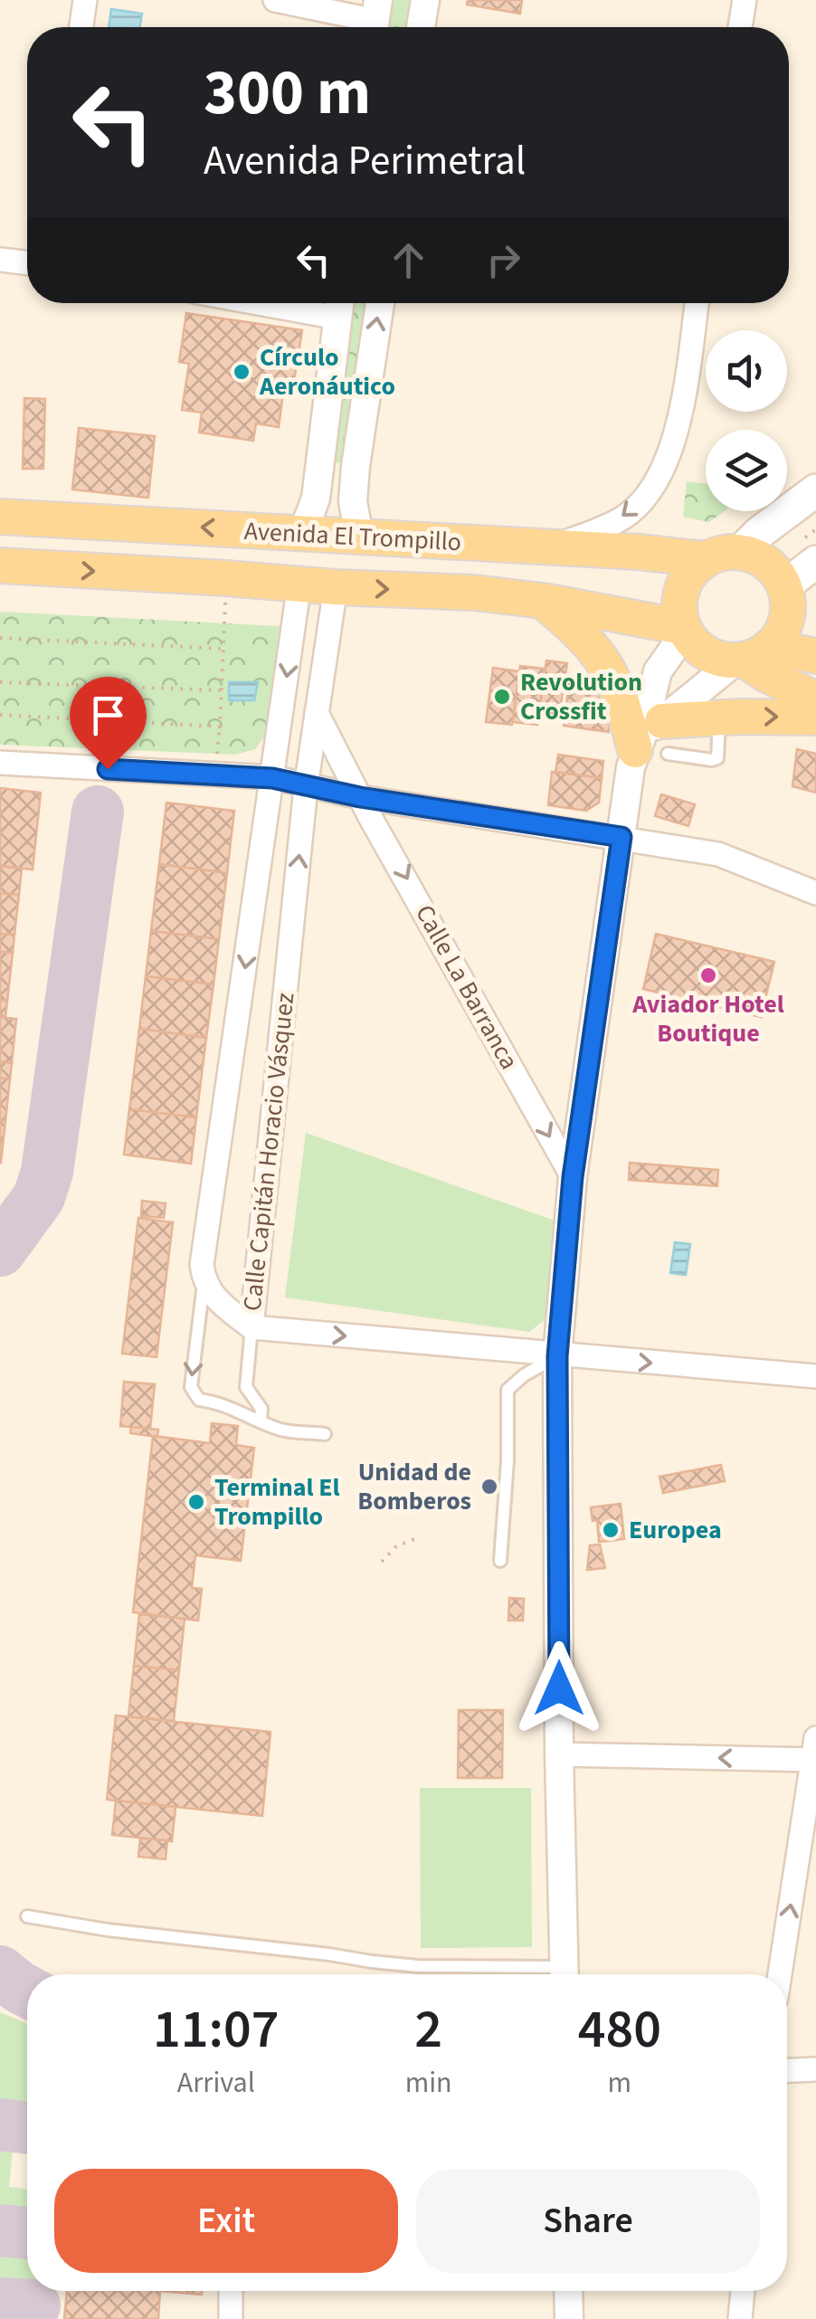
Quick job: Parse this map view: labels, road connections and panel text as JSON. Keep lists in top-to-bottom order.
{
  "streets": {
    "main road": ["Avenida El Trompillo"],
    "street": ["Calle La Barranca", "Calle Capitán Horacio Vásquez"]
  },
  "crossings": [
    ["Avenida El Trompillo", "Calle Capitán Horacio Vásquez"],
    ["Calle La Barranca", "Calle Capitán Horacio Vásquez"]
  ],
  "one_way": ["Calle La Barranca"],
  "places": [
    "Círculo Aeronáutico",
    "Revolution Crossfit",
    "Aviador Hotel Boutique",
    "Unidad de Bomberos",
    "Terminal El Trompillo",
    "Europea"
  ],
  "page": {
    "turn": ["300 m", "Avenida Perimetral"],
    "eta": [
      "11:07",
      "Arrival",
      "2",
      "min",
      "480",
      "m"
    ],
    "buttons": ["Exit", "Share"]
  }
}
